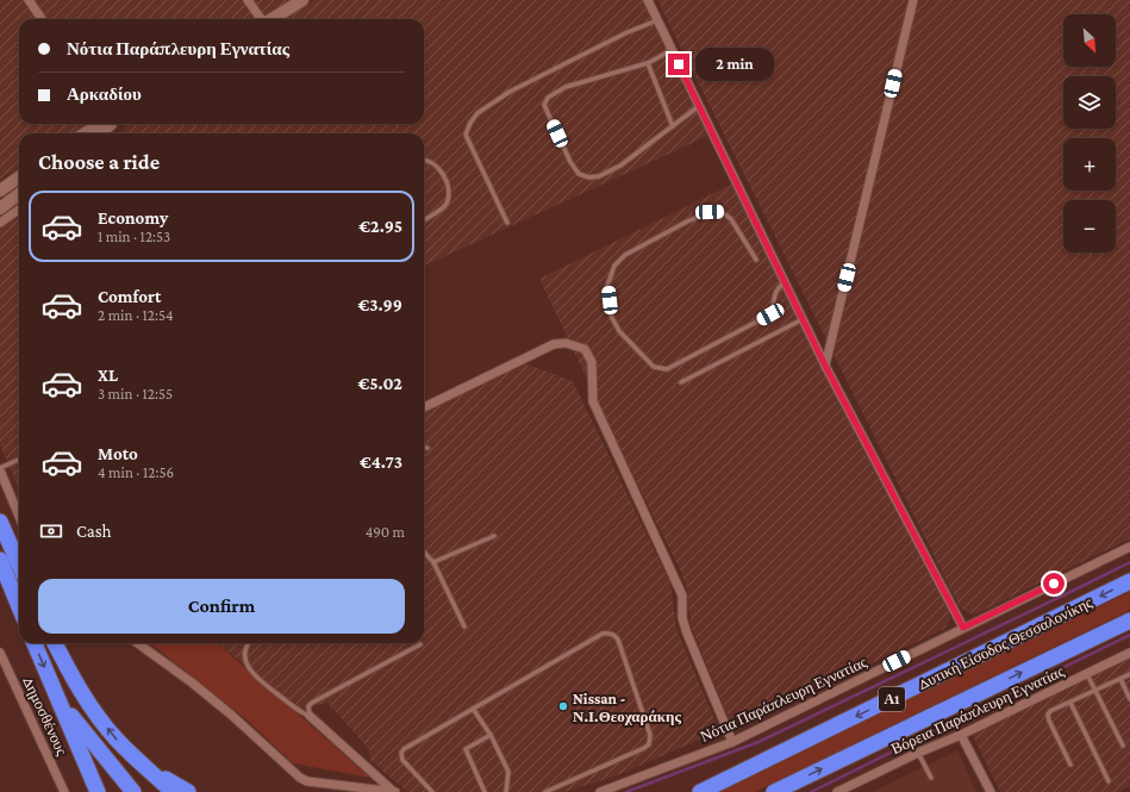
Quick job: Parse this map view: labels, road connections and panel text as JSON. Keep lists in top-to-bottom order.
{
  "streets": {
    "highway": ["Δυτική Είσοδος Θεσσαλονίκης", "Α1"],
    "street": ["Νότια Παράπλευρη Εγνατίας", "Βόρεια Παράπλευρη Εγνατίας", "Δημοσθένους"]
  },
  "places": ["Nissan - Ν.Ι.Θεοχαράκης"],
  "north": "bottom right",
  "page": {
    "map_buttons": ["+", "−"],
    "banner": ["Νότια Παράπλευρη Εγνατίας", "Αρκαδίου"],
    "bubble": "2 min",
    "heading": "Choose a ride",
    "list": [
      {
        "name": "Economy",
        "note": "1 min · 12:53",
        "value": "€2.95"
      },
      {
        "name": "Comfort",
        "note": "2 min · 12:54",
        "value": "€3.99"
      },
      {
        "name": "XL",
        "note": "3 min · 12:55",
        "value": "€5.02"
      },
      {
        "name": "Moto",
        "note": "4 min · 12:56",
        "value": "€4.73"
      }
    ],
    "pay": ["Cash", "490 m"],
    "buttons": "Confirm"
  }
}
